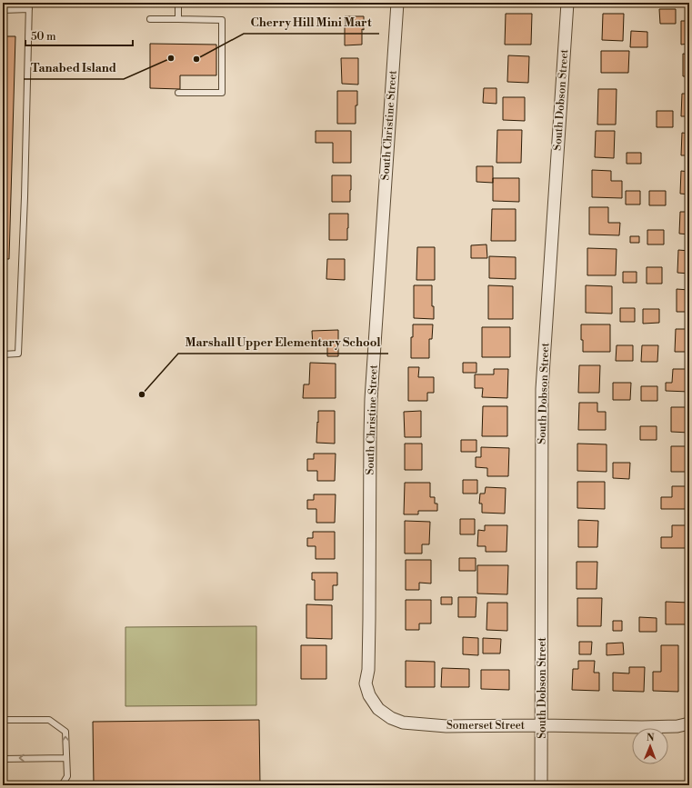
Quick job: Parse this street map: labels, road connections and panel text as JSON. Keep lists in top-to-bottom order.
{
  "streets": {
    "street": ["South Dobson Street", "South Christine Street", "Somerset Street"]
  },
  "crossings": [
    ["South Dobson Street", "Somerset Street"],
    ["South Christine Street", "Somerset Street"]
  ],
  "places": ["Tanabed Island", "Cherry Hill Mini Mart", "Marshall Upper Elementary School"],
  "scale_bar": "50 m",
  "north": "top"
}
